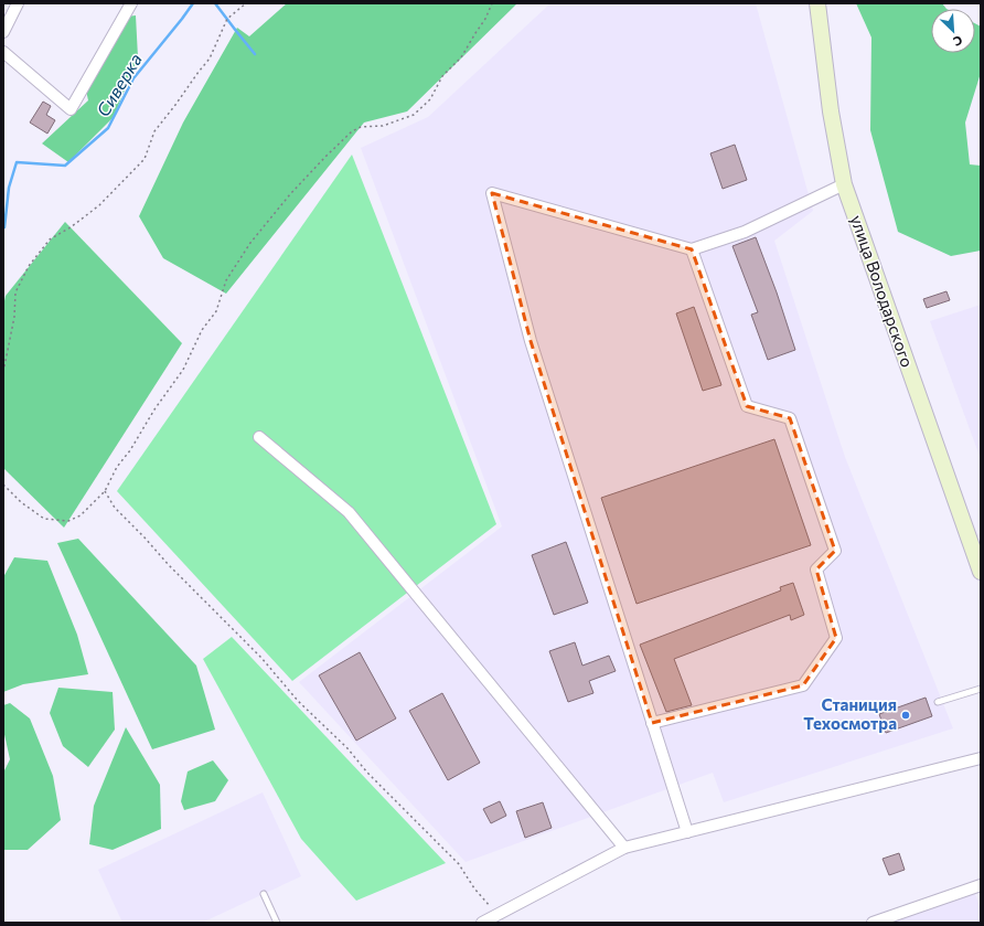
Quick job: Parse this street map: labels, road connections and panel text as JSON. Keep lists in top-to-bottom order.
{
  "streets": {
    "main road": ["улица Володарского"]
  },
  "water": ["Сиверка"],
  "places": ["Станиция Техосмотра"],
  "north": "bottom right"
}
